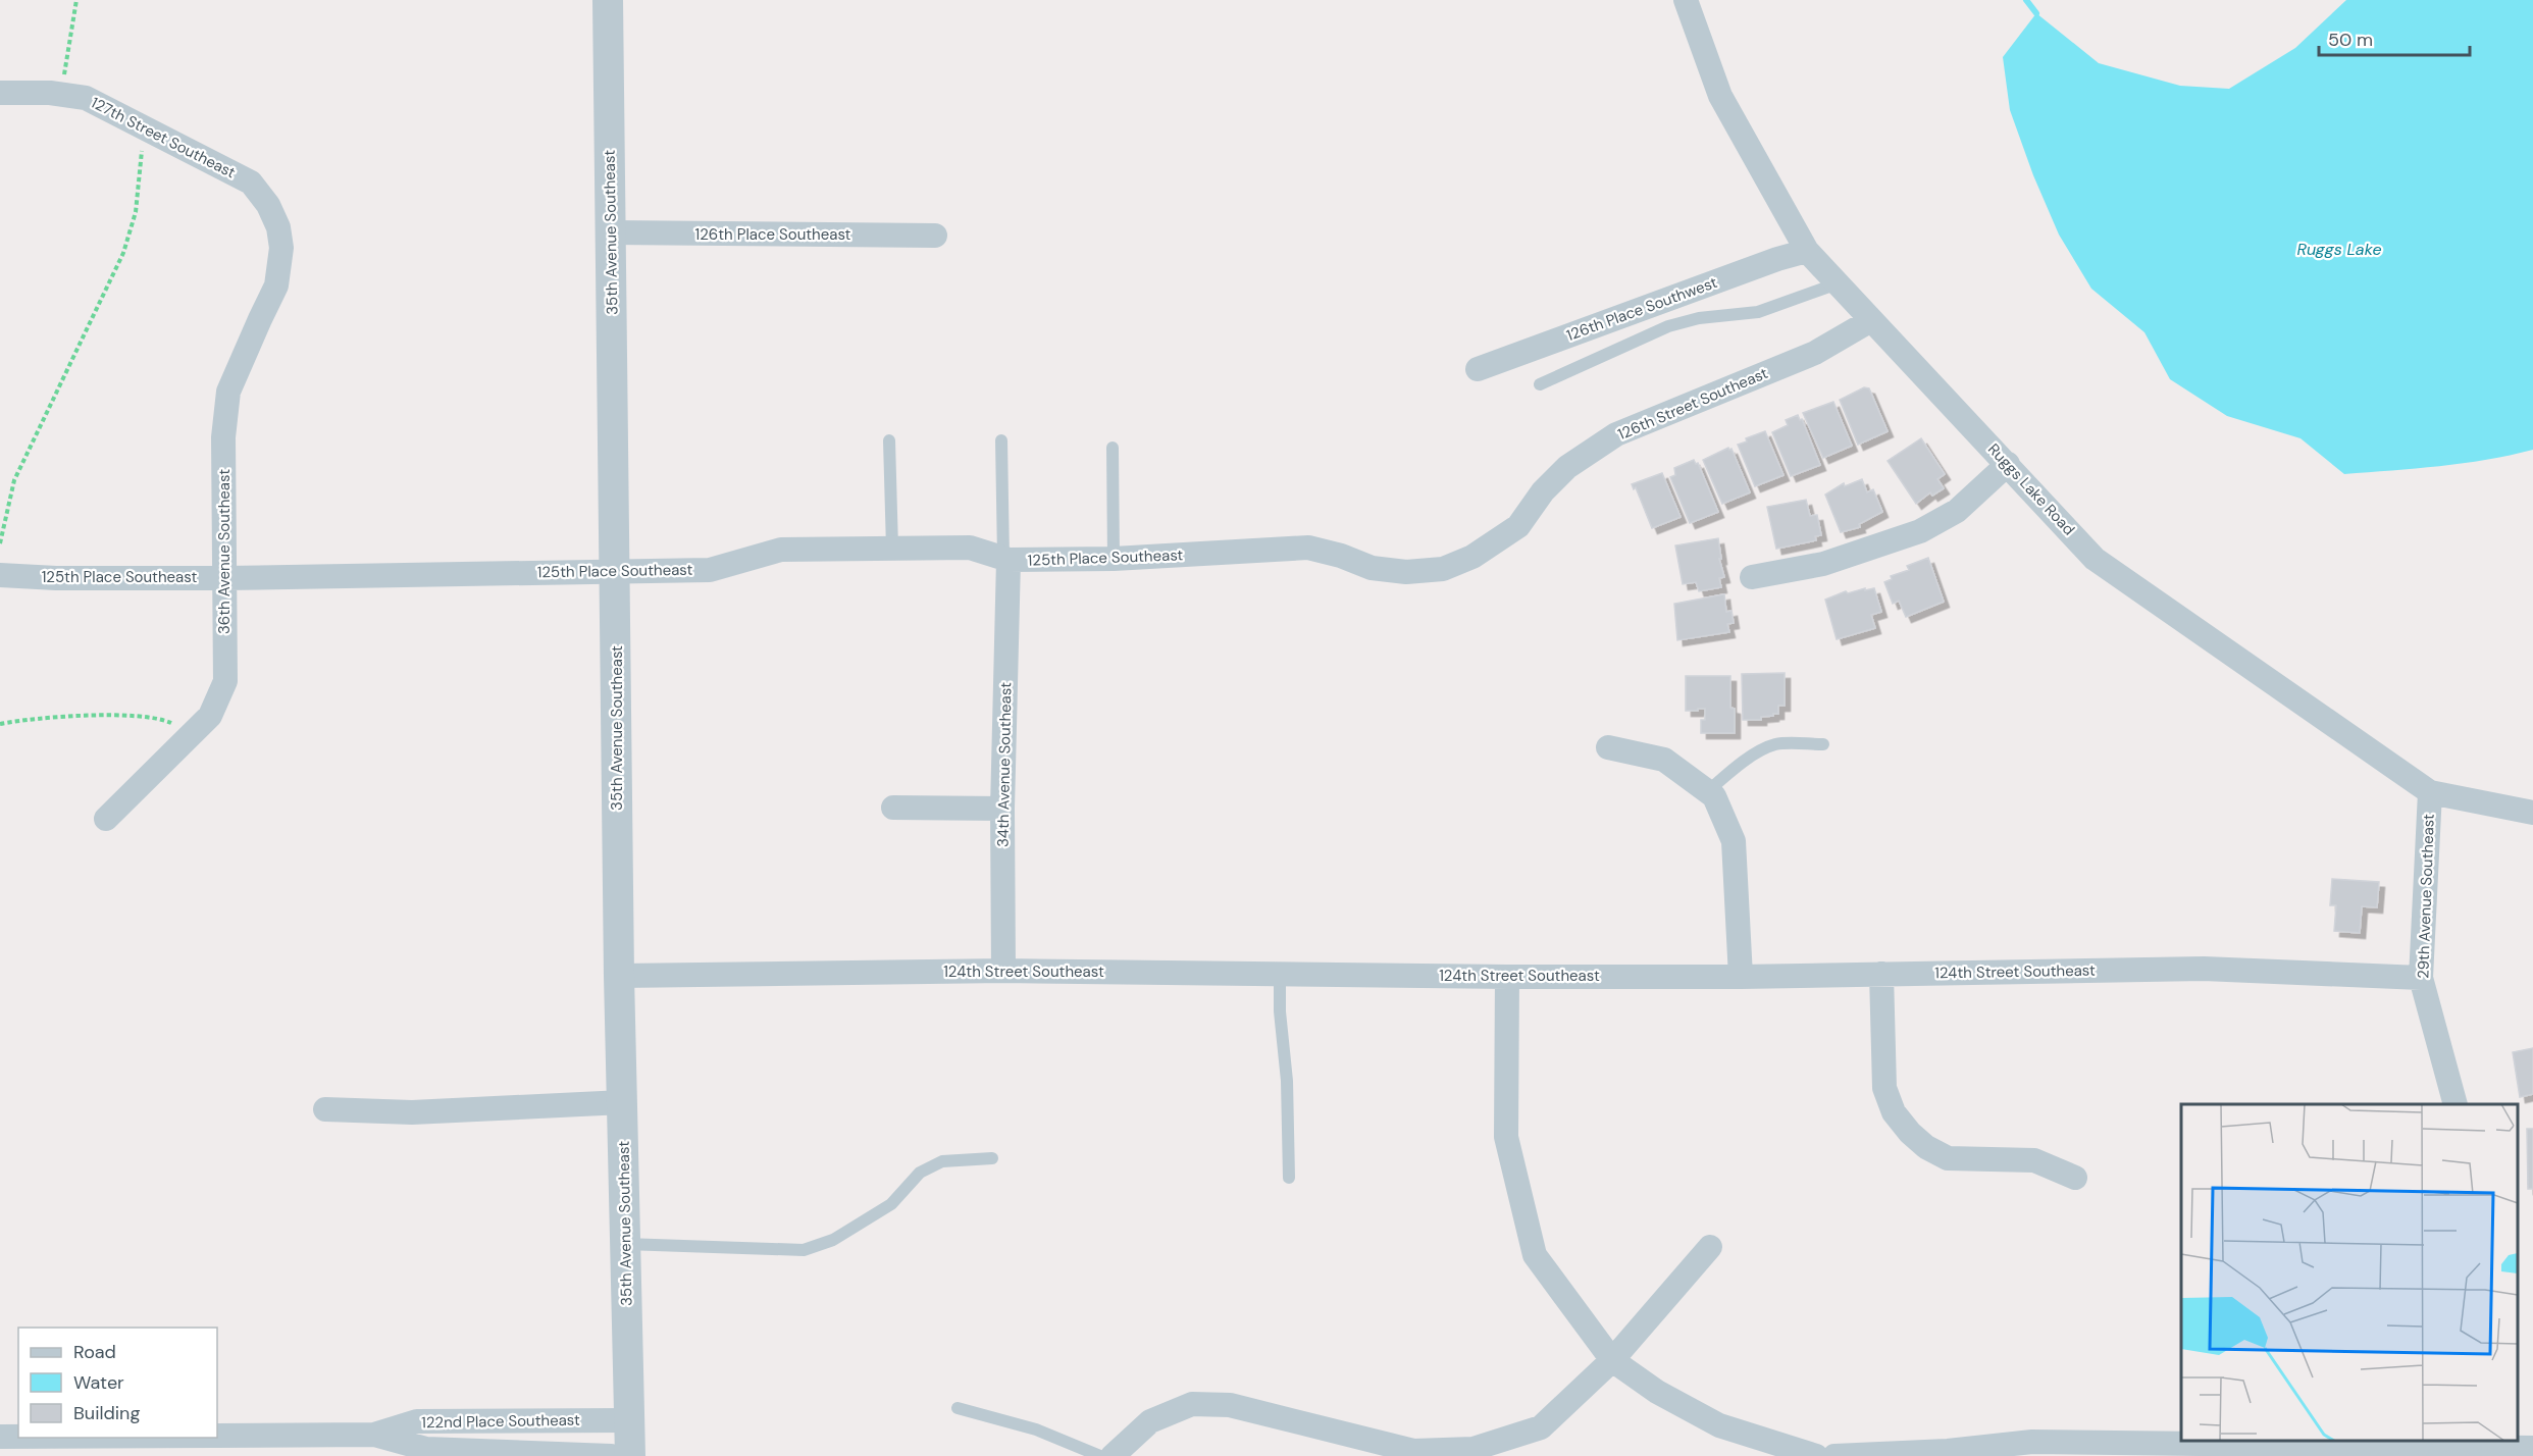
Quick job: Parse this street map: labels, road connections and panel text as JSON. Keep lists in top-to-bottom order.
{
  "streets": {
    "street": [
      "127th Street Southeast",
      "35th Avenue Southeast",
      "126th Place Southeast",
      "126th Place Southwest",
      "126th Street Southeast",
      "Ruggs Lake Road",
      "36th Avenue Southeast",
      "125th Place Southeast",
      "34th Avenue Southeast",
      "29th Avenue Southeast",
      "124th Street Southeast",
      "122nd Place Southeast"
    ]
  },
  "crossings": [
    ["127th Street Southeast", "36th Avenue Southeast"],
    ["35th Avenue Southeast", "126th Place Southeast"],
    ["35th Avenue Southeast", "125th Place Southeast"],
    ["35th Avenue Southeast", "124th Street Southeast"],
    ["35th Avenue Southeast", "122nd Place Southeast"],
    ["126th Place Southwest", "Ruggs Lake Road"],
    ["126th Street Southeast", "Ruggs Lake Road"],
    ["126th Street Southeast", "125th Place Southeast"],
    ["Ruggs Lake Road", "29th Avenue Southeast"],
    ["36th Avenue Southeast", "125th Place Southeast"],
    ["125th Place Southeast", "34th Avenue Southeast"],
    ["34th Avenue Southeast", "124th Street Southeast"],
    ["29th Avenue Southeast", "124th Street Southeast"]
  ],
  "water": ["Ruggs Lake"],
  "legend": ["Road", "Water", "Building"],
  "scale_bar": "50 m"
}
